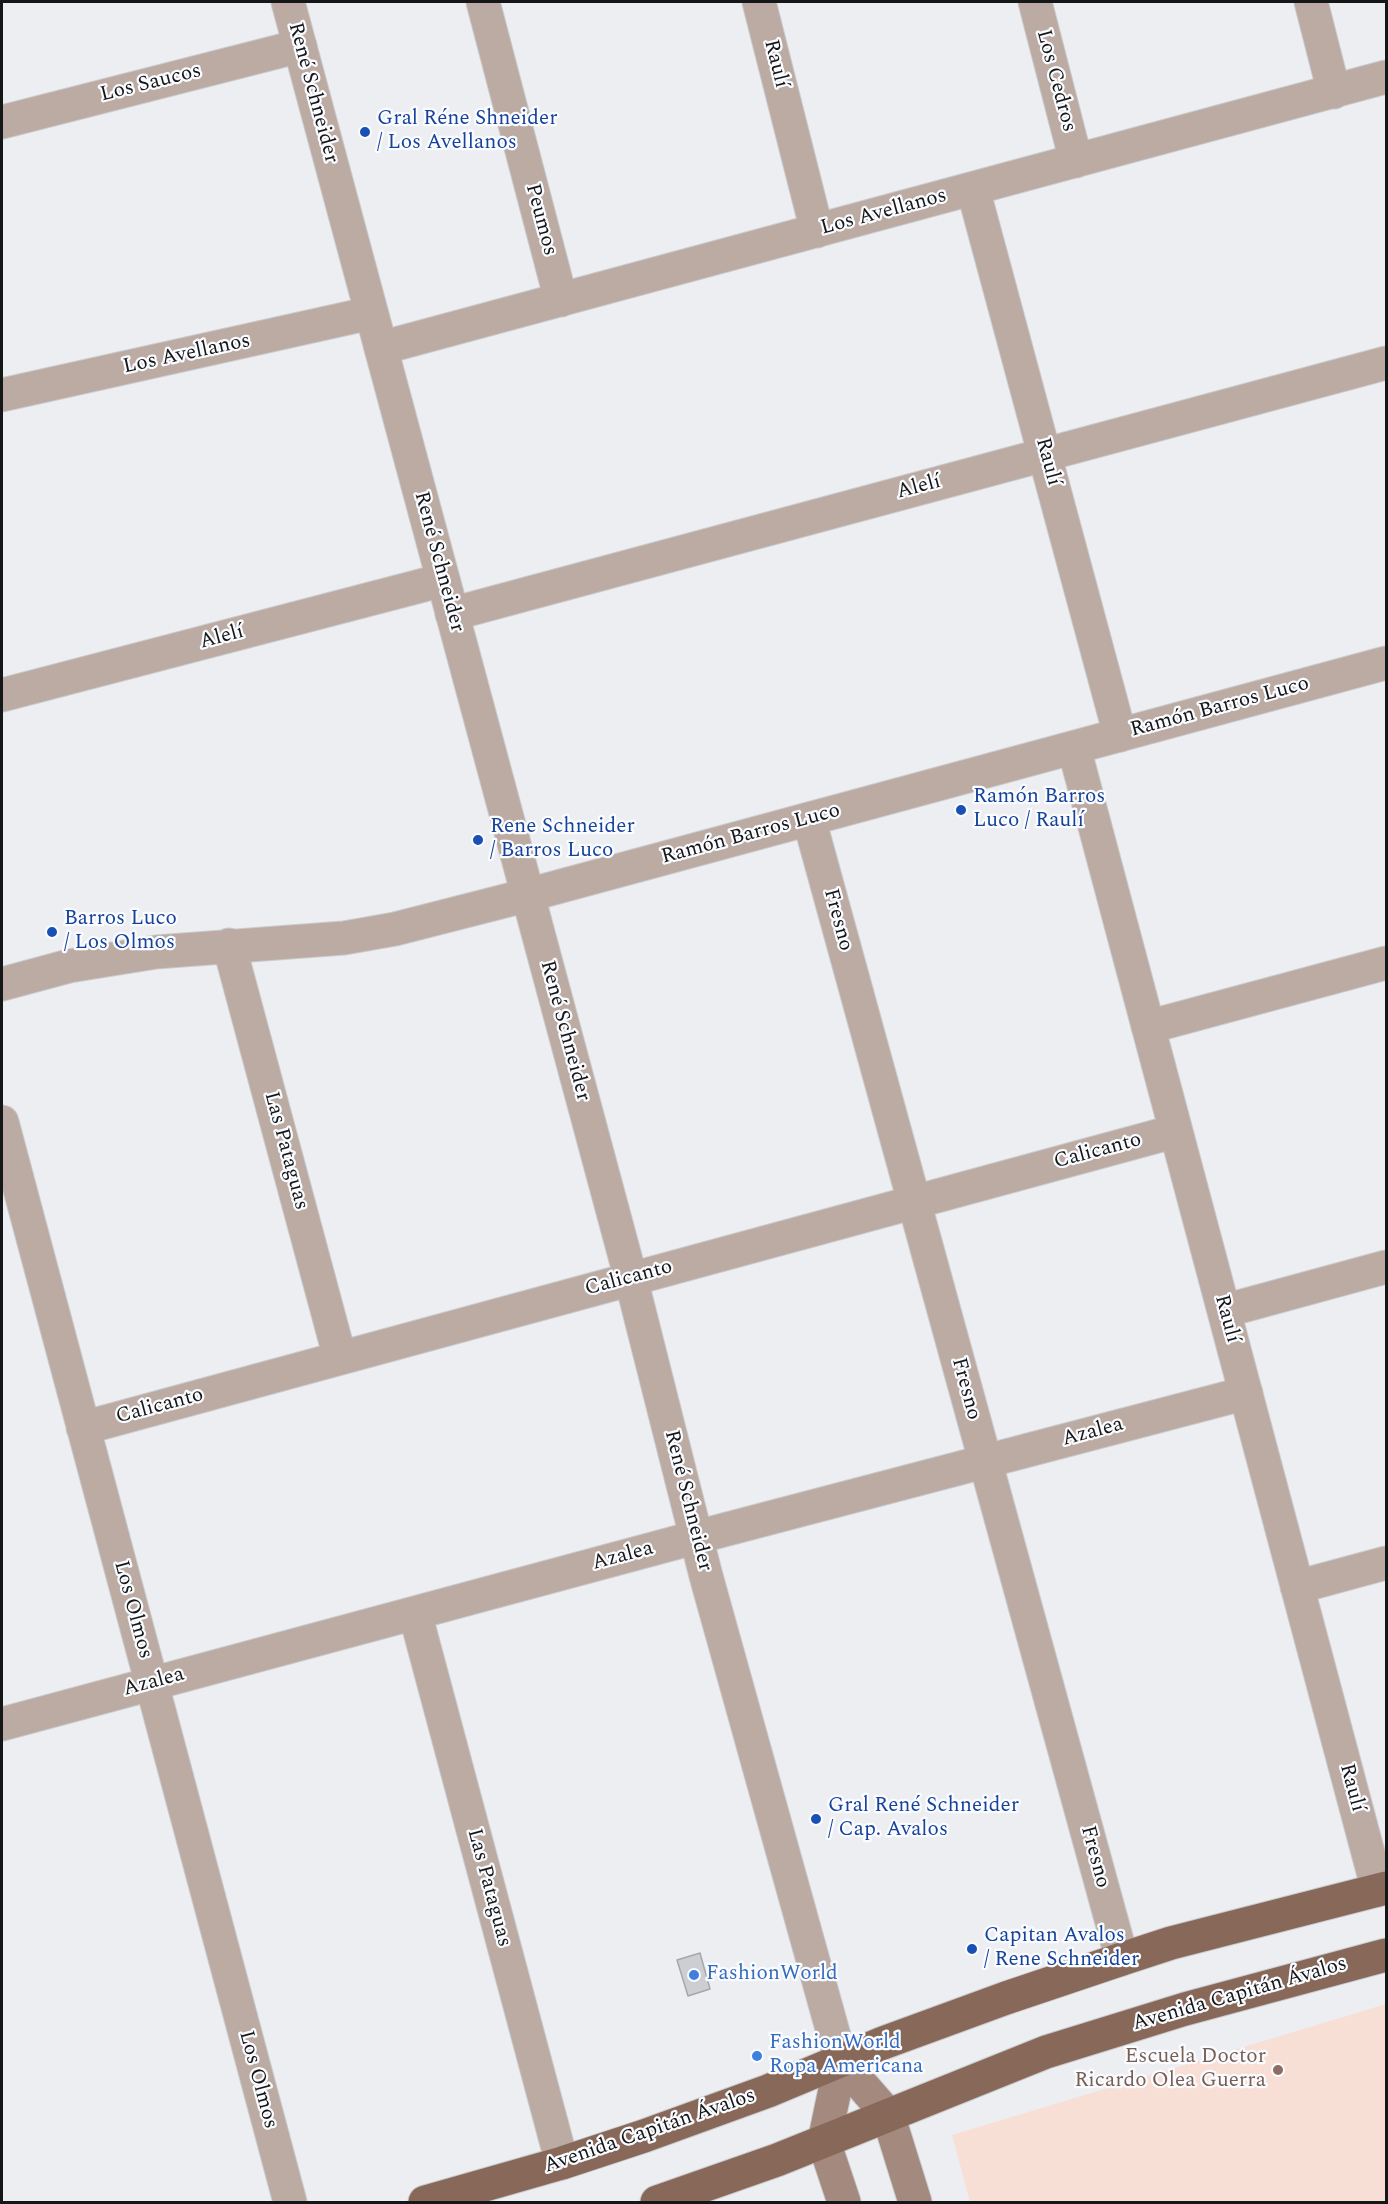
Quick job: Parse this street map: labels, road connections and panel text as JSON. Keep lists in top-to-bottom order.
{
  "streets": {
    "highway": ["Avenida Capitán Ávalos"],
    "street": [
      "Raulí",
      "Los Cedros",
      "Los Saucos",
      "René Schneider",
      "Los Avellanos",
      "Peumos",
      "Alelí",
      "Ramón Barros Luco",
      "Fresno",
      "Las Pataguas",
      "Calicanto",
      "Azalea",
      "Los Olmos"
    ]
  },
  "crossings": [
    ["Raulí", "Los Avellanos"],
    ["Raulí", "Alelí"],
    ["Raulí", "Ramón Barros Luco"],
    ["Raulí", "Calicanto"],
    ["Raulí", "Azalea"],
    ["Raulí", "Avenida Capitán Ávalos"],
    ["Los Cedros", "Los Avellanos"],
    ["Los Saucos", "René Schneider"],
    ["René Schneider", "Los Avellanos"],
    ["René Schneider", "Alelí"],
    ["René Schneider", "Ramón Barros Luco"],
    ["René Schneider", "Calicanto"],
    ["René Schneider", "Azalea"],
    ["René Schneider", "Avenida Capitán Ávalos"],
    ["Los Avellanos", "Peumos"],
    ["Ramón Barros Luco", "Fresno"],
    ["Ramón Barros Luco", "Las Pataguas"],
    ["Fresno", "Calicanto"],
    ["Fresno", "Azalea"],
    ["Fresno", "Avenida Capitán Ávalos"],
    ["Las Pataguas", "Calicanto"],
    ["Las Pataguas", "Azalea"],
    ["Las Pataguas", "Avenida Capitán Ávalos"],
    ["Calicanto", "Los Olmos"],
    ["Azalea", "Los Olmos"]
  ],
  "places": [
    "Gral Réne Shneider / Los Avellanos",
    "Ramón Barros Luco / Raulí",
    "Rene Schneider / Barros Luco",
    "Barros Luco / Los Olmos",
    "Gral René Schneider / Cap. Avalos",
    "Capitan Avalos / Rene Schneider",
    "FashionWorld",
    "FashionWorld Ropa Americana",
    "Escuela Doctor Ricardo Olea Guerra"
  ]
}
